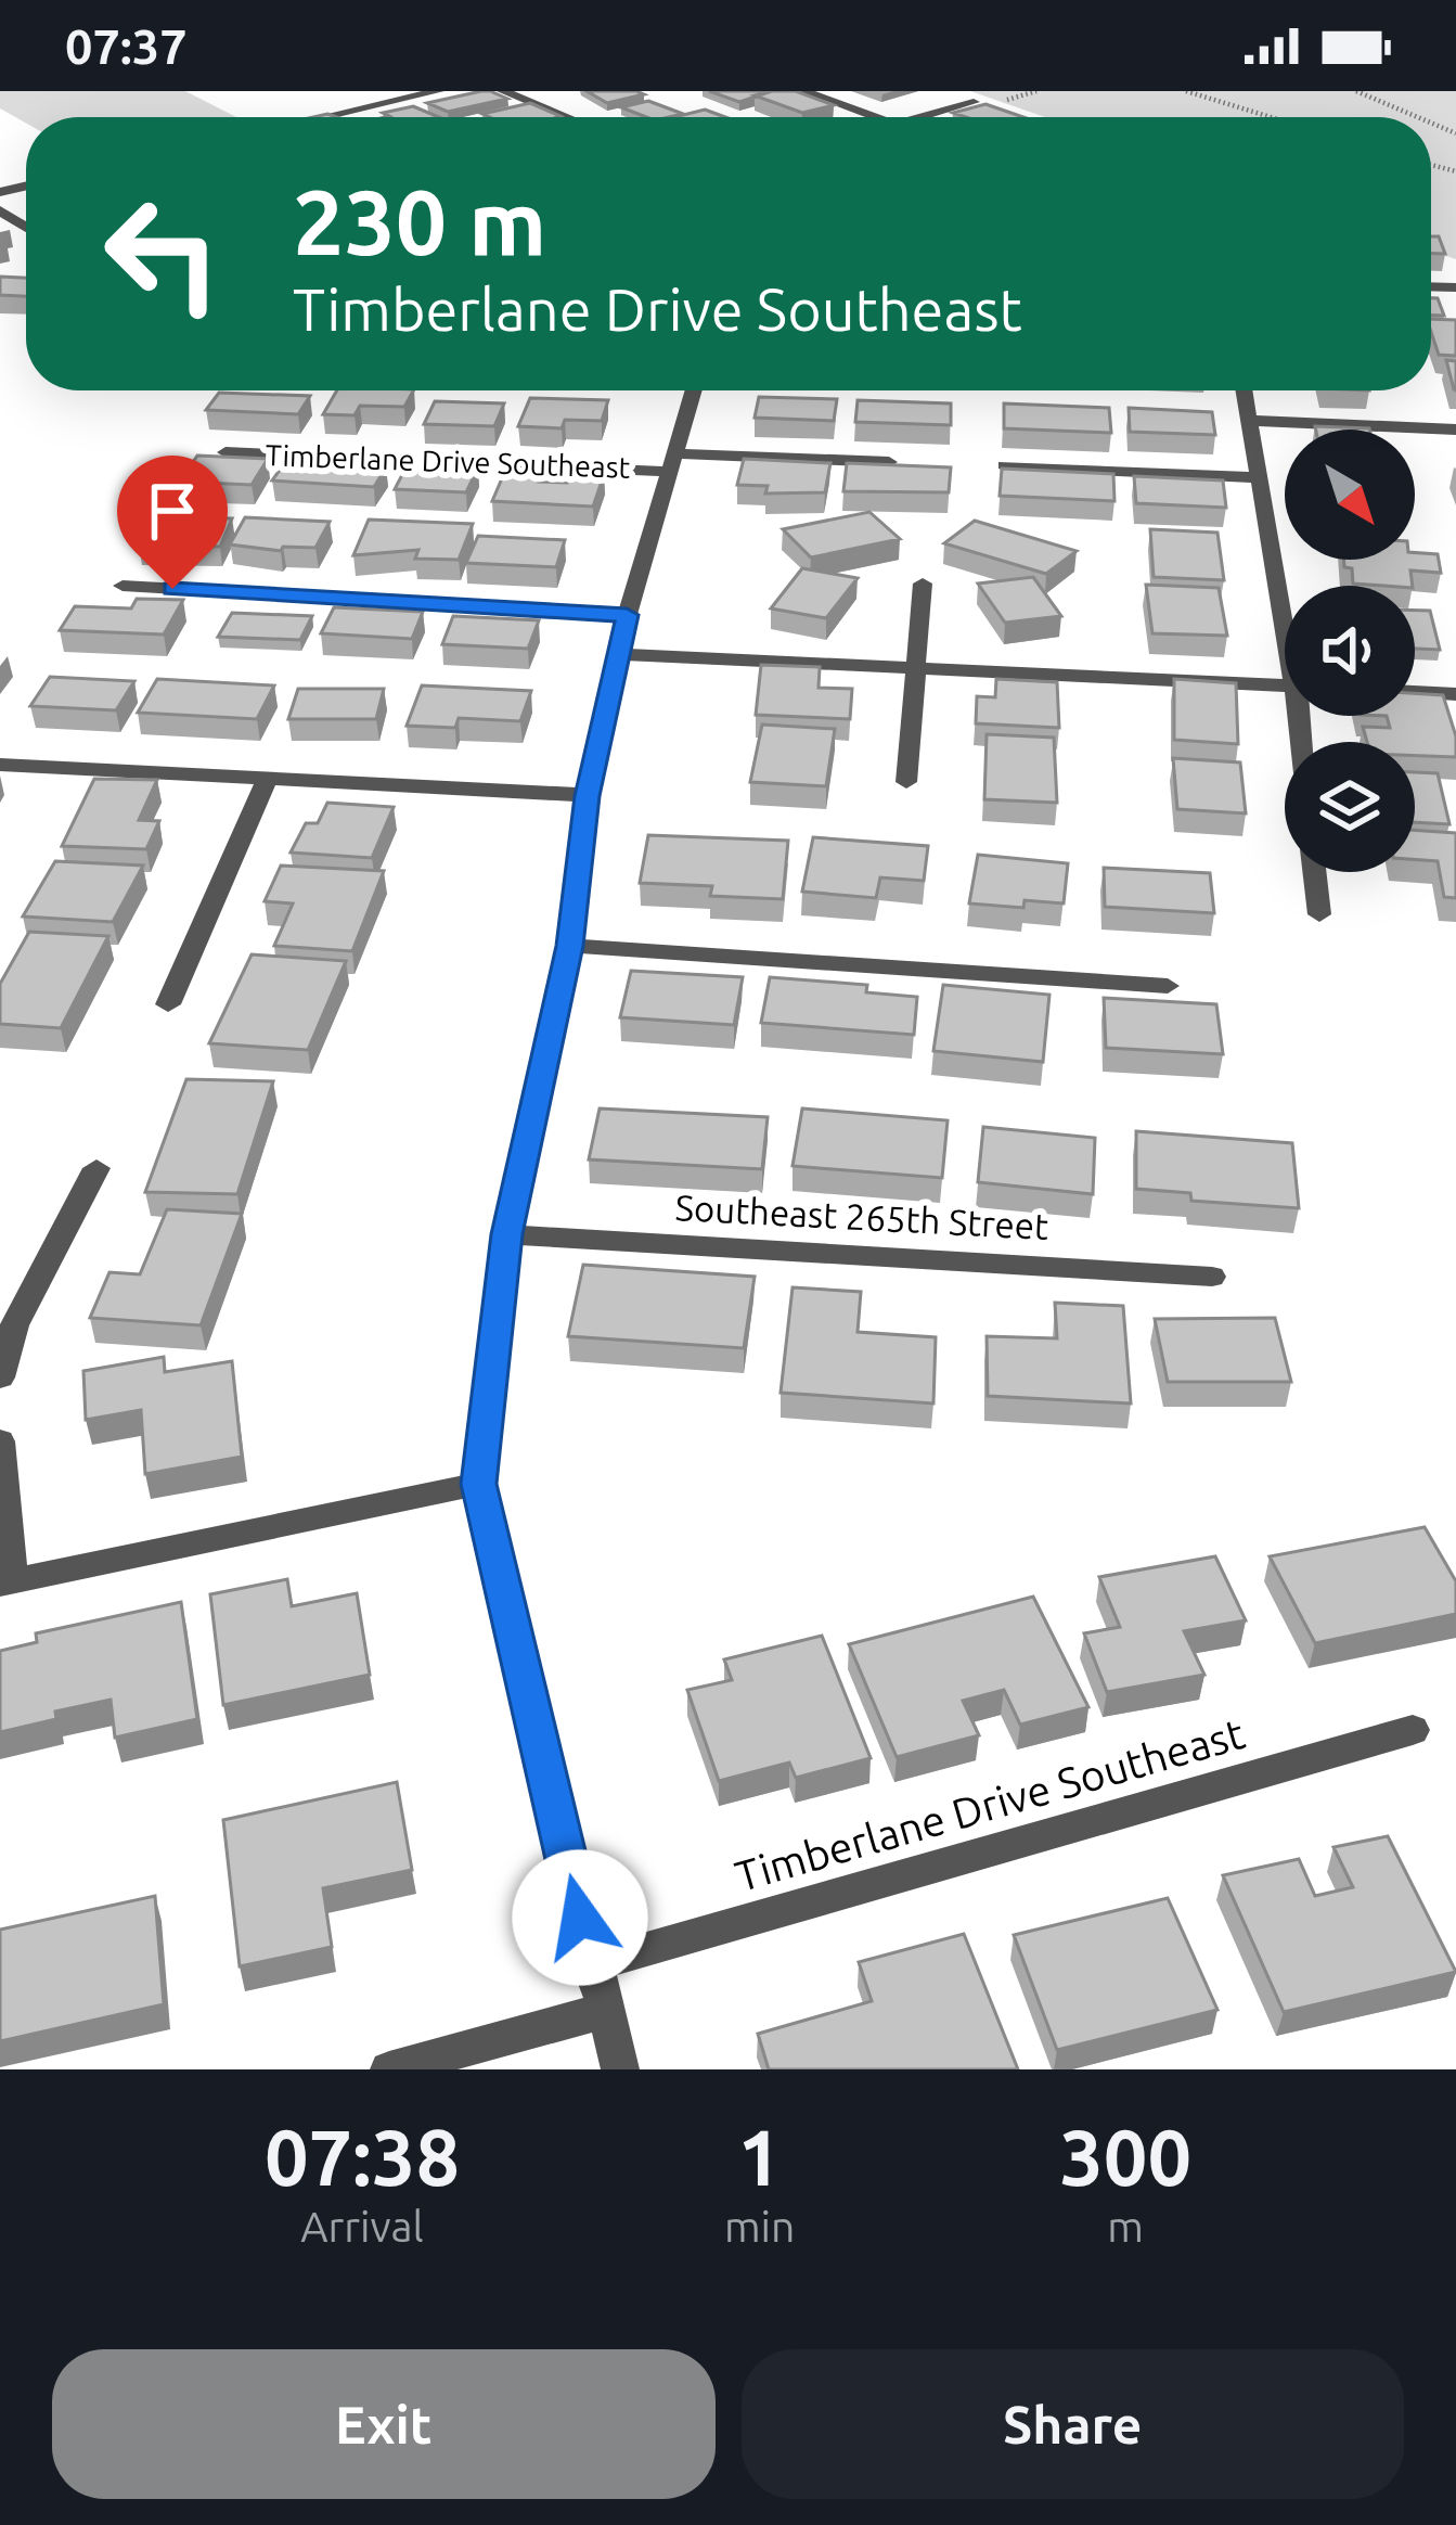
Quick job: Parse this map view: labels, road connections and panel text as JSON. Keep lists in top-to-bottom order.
{
  "streets": {
    "street": ["Timberlane Drive Southeast", "Southeast 265th Street"]
  },
  "crossings": [
    ["Timberlane Drive Southeast", "Southeast 265th Street"]
  ],
  "north": "bottom right",
  "page": {
    "status": "07:37",
    "turn": ["230 m", "Timberlane Drive Southeast"],
    "eta": [
      "07:38",
      "Arrival",
      "1",
      "min",
      "300",
      "m"
    ],
    "buttons": ["Exit", "Share"]
  }
}
